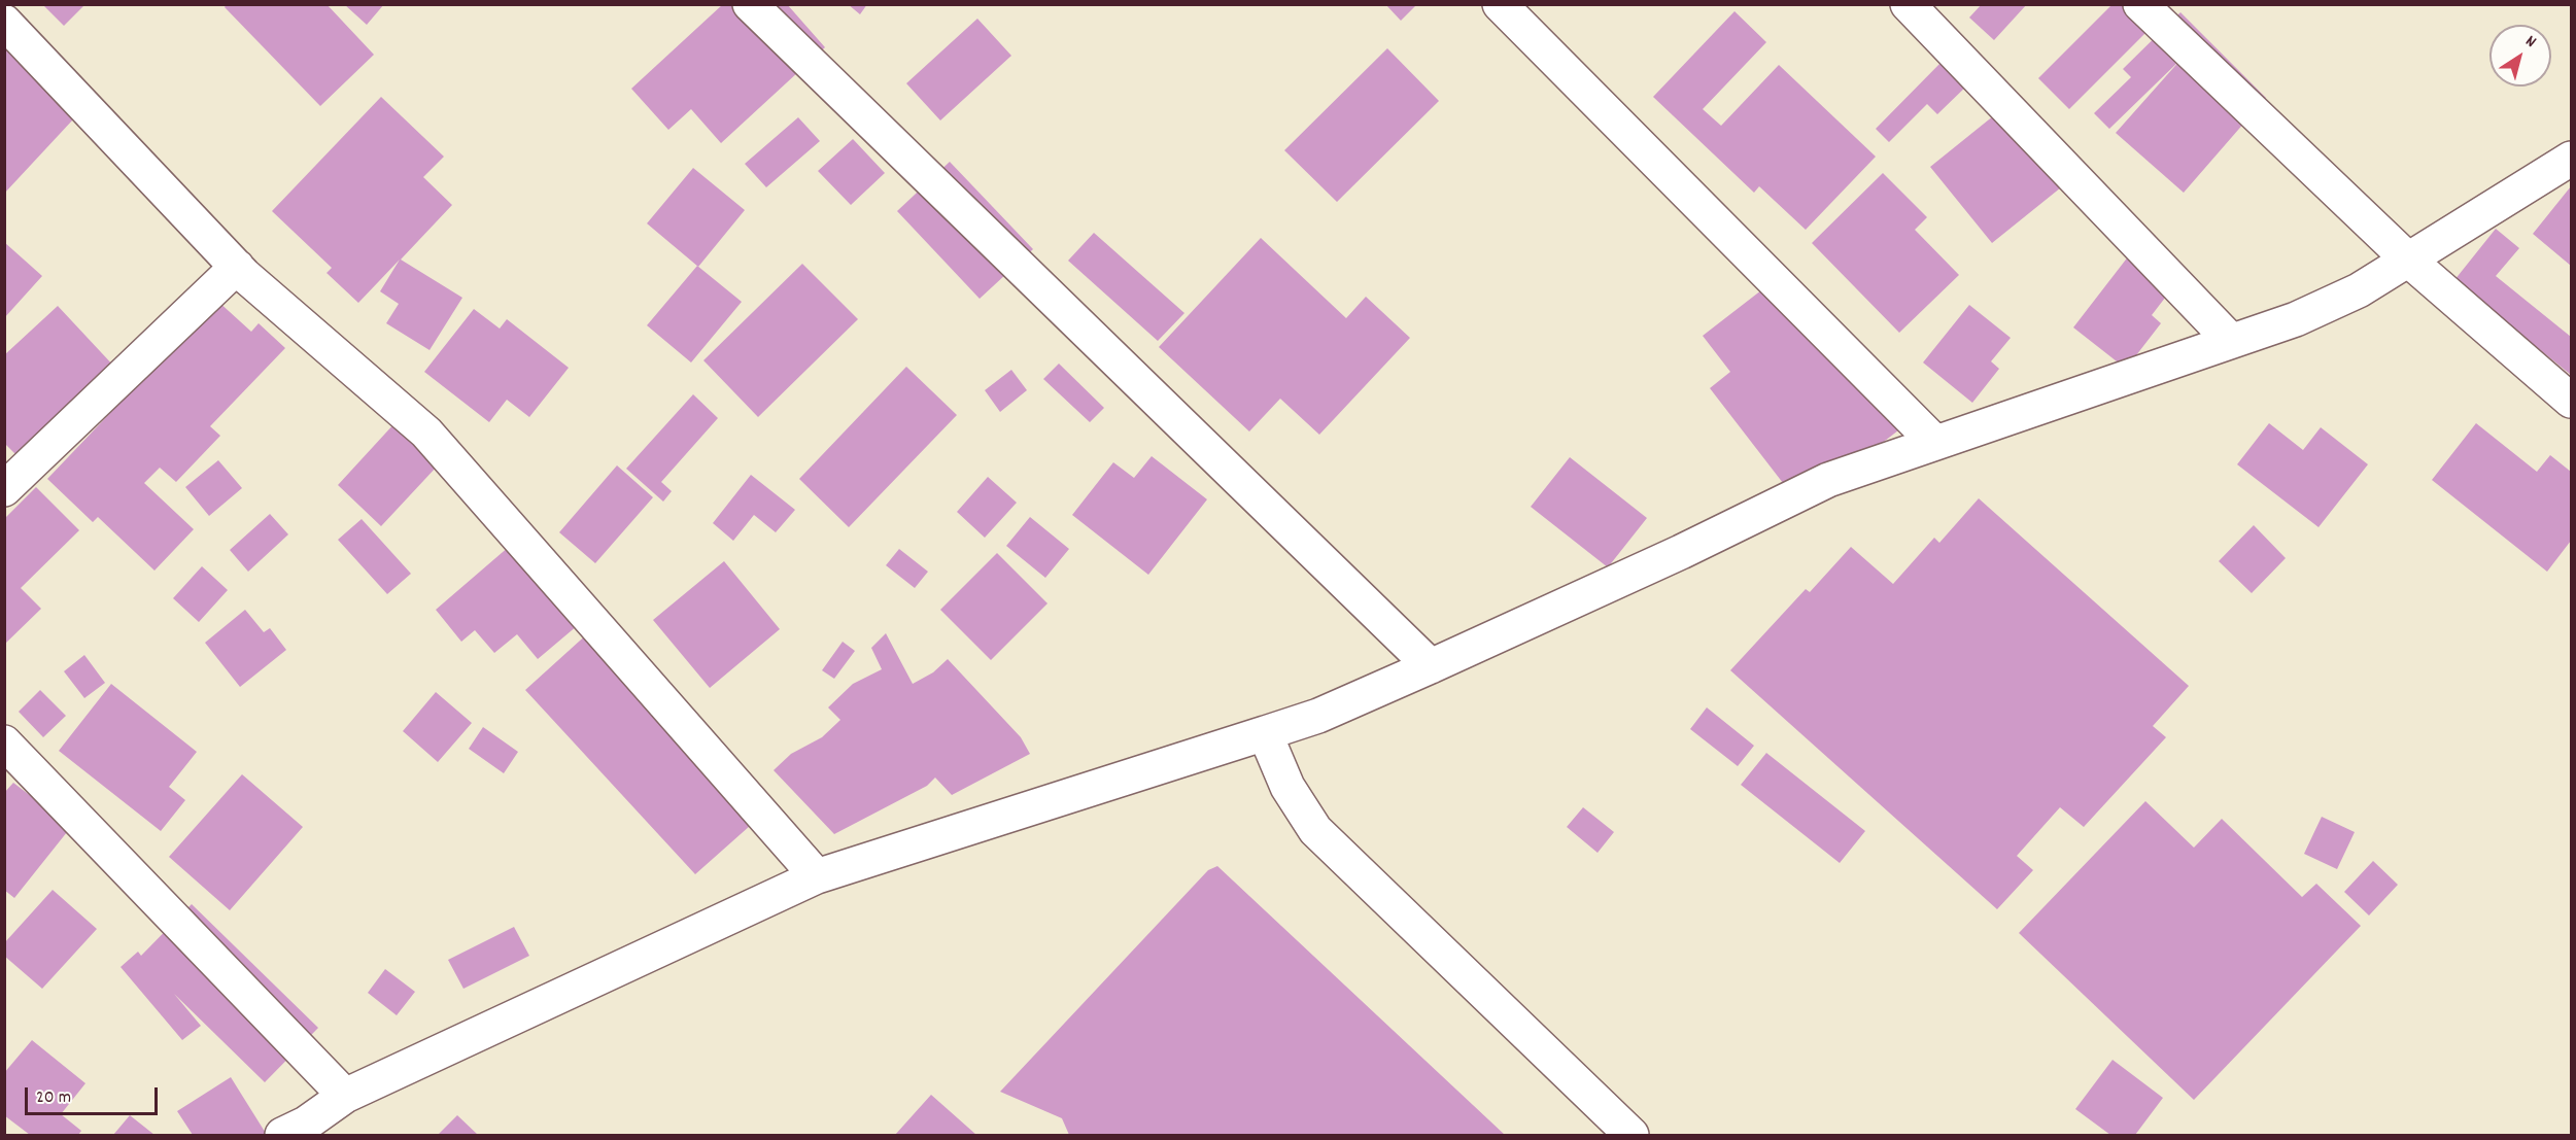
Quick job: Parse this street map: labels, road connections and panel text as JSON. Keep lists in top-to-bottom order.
{
  "scale_bar": "20 m",
  "north": "top right"
}
